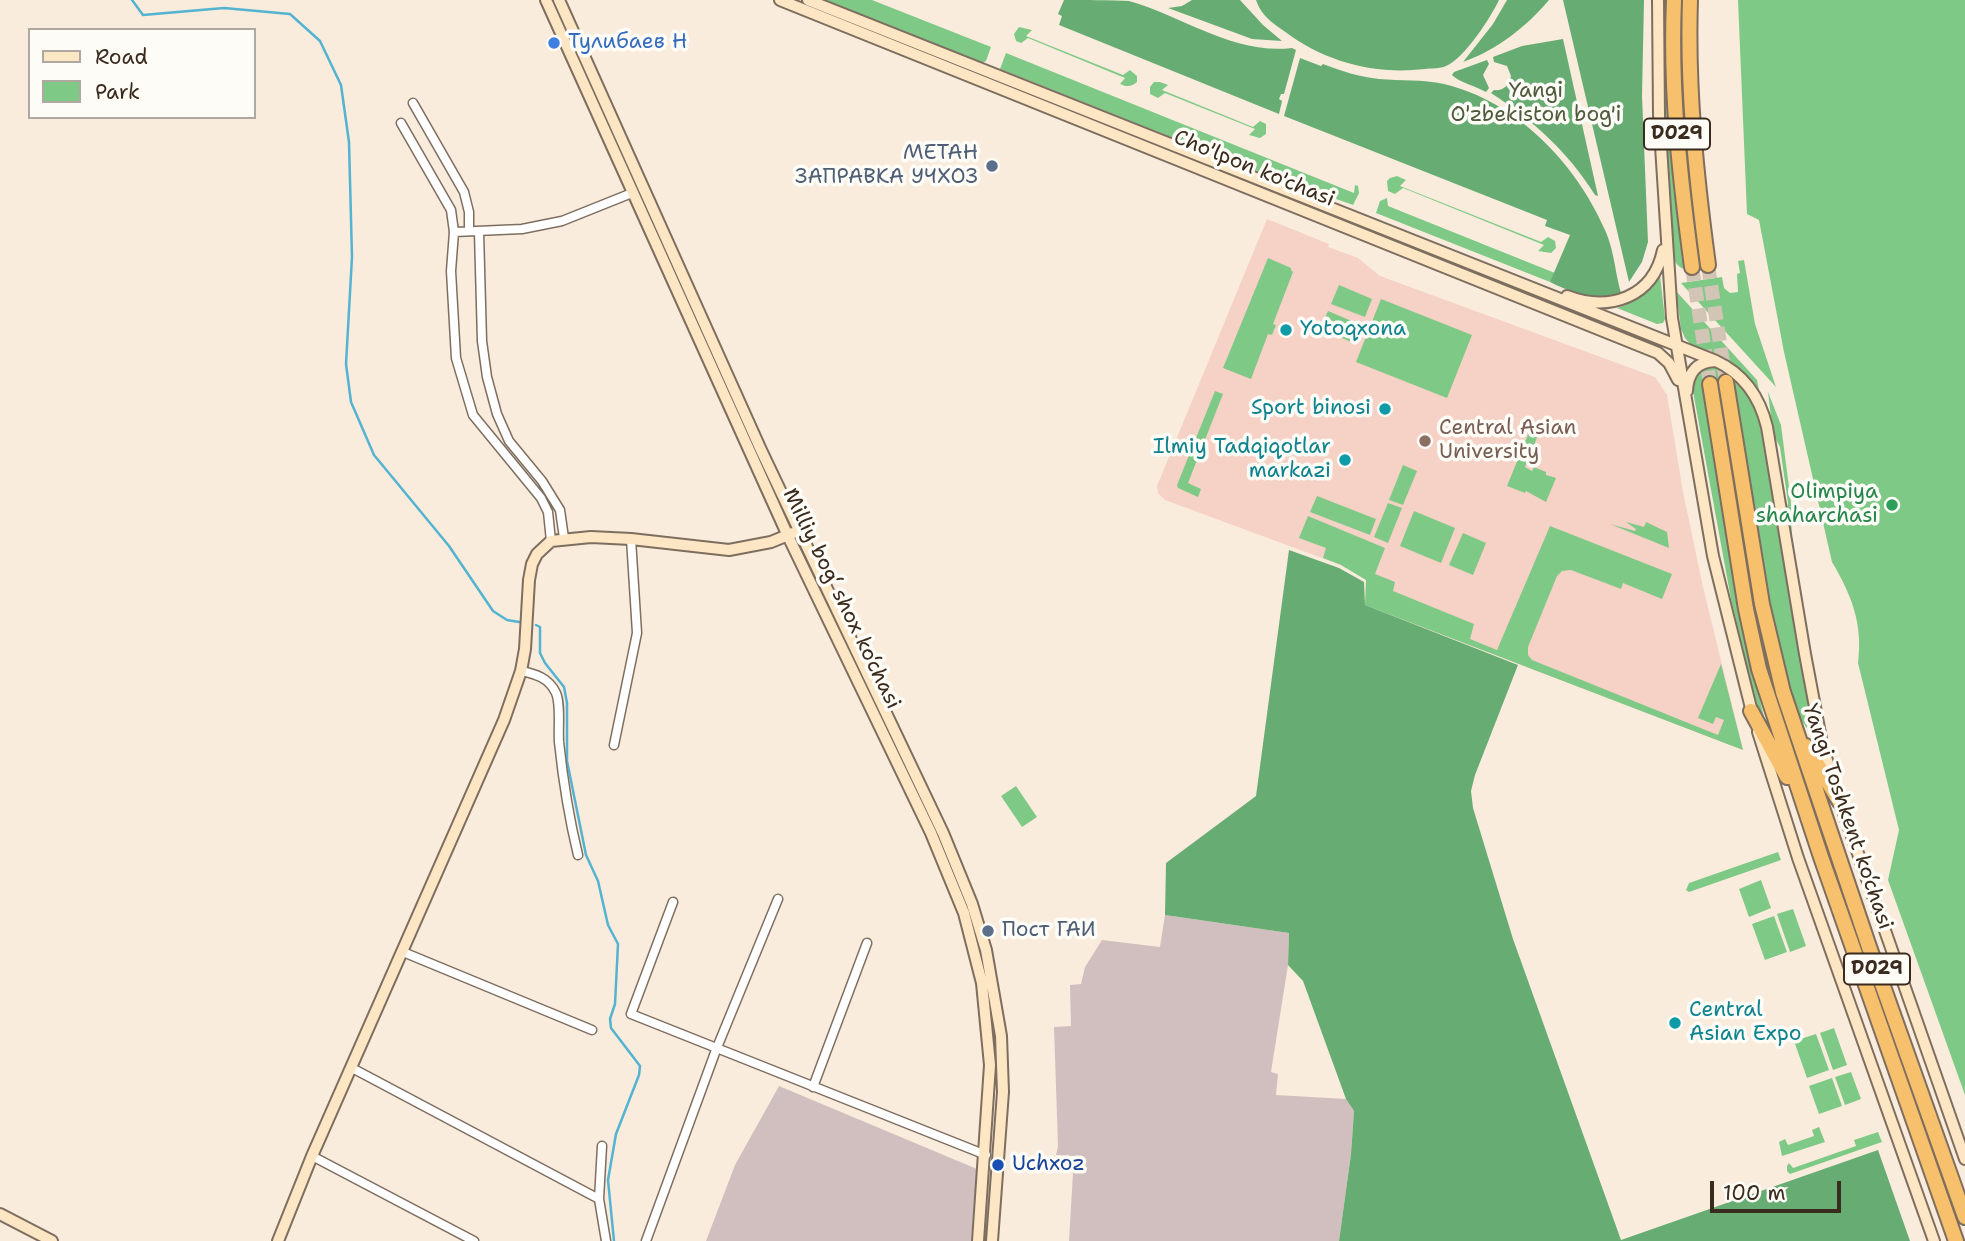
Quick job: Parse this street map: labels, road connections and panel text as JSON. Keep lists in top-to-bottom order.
{
  "streets": {
    "highway": ["D029", "Yangi Toshkent ko‘chasi"],
    "main road": ["Cho'lpon ko'chasi", "Milliy bog‘ shox ko‘chasi"]
  },
  "parks": ["Yangi O'zbekiston bog'i"],
  "places": [
    "Тулибаев Н",
    "МЕТАН ЗАПРАВКА УЧХОЗ",
    "Yotoqxona",
    "Sport binosi",
    "Central Asian University",
    "Ilmiy Tadqiqotlar markazi",
    "Olimpiya shaharchasi",
    "Пост ГАИ",
    "Central Asian Expo",
    "Uchxoz"
  ],
  "legend": ["Road", "Park"],
  "scale_bar": "100 m"
}
